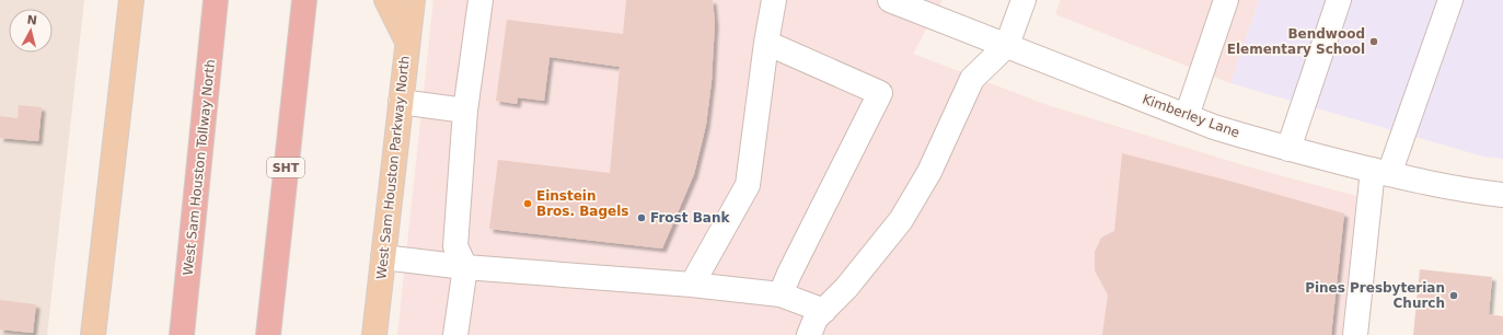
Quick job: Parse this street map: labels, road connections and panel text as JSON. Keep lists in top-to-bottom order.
{
  "streets": {
    "highway": ["West Sam Houston Tollway North", "SHT"],
    "main road": ["West Sam Houston Parkway North"],
    "street": ["Kimberley Lane"]
  },
  "places": [
    "Bendwood Elementary School",
    "Einstein Bros. Bagels",
    "Frost Bank",
    "Pines Presbyterian Church"
  ],
  "north": "top"
}
